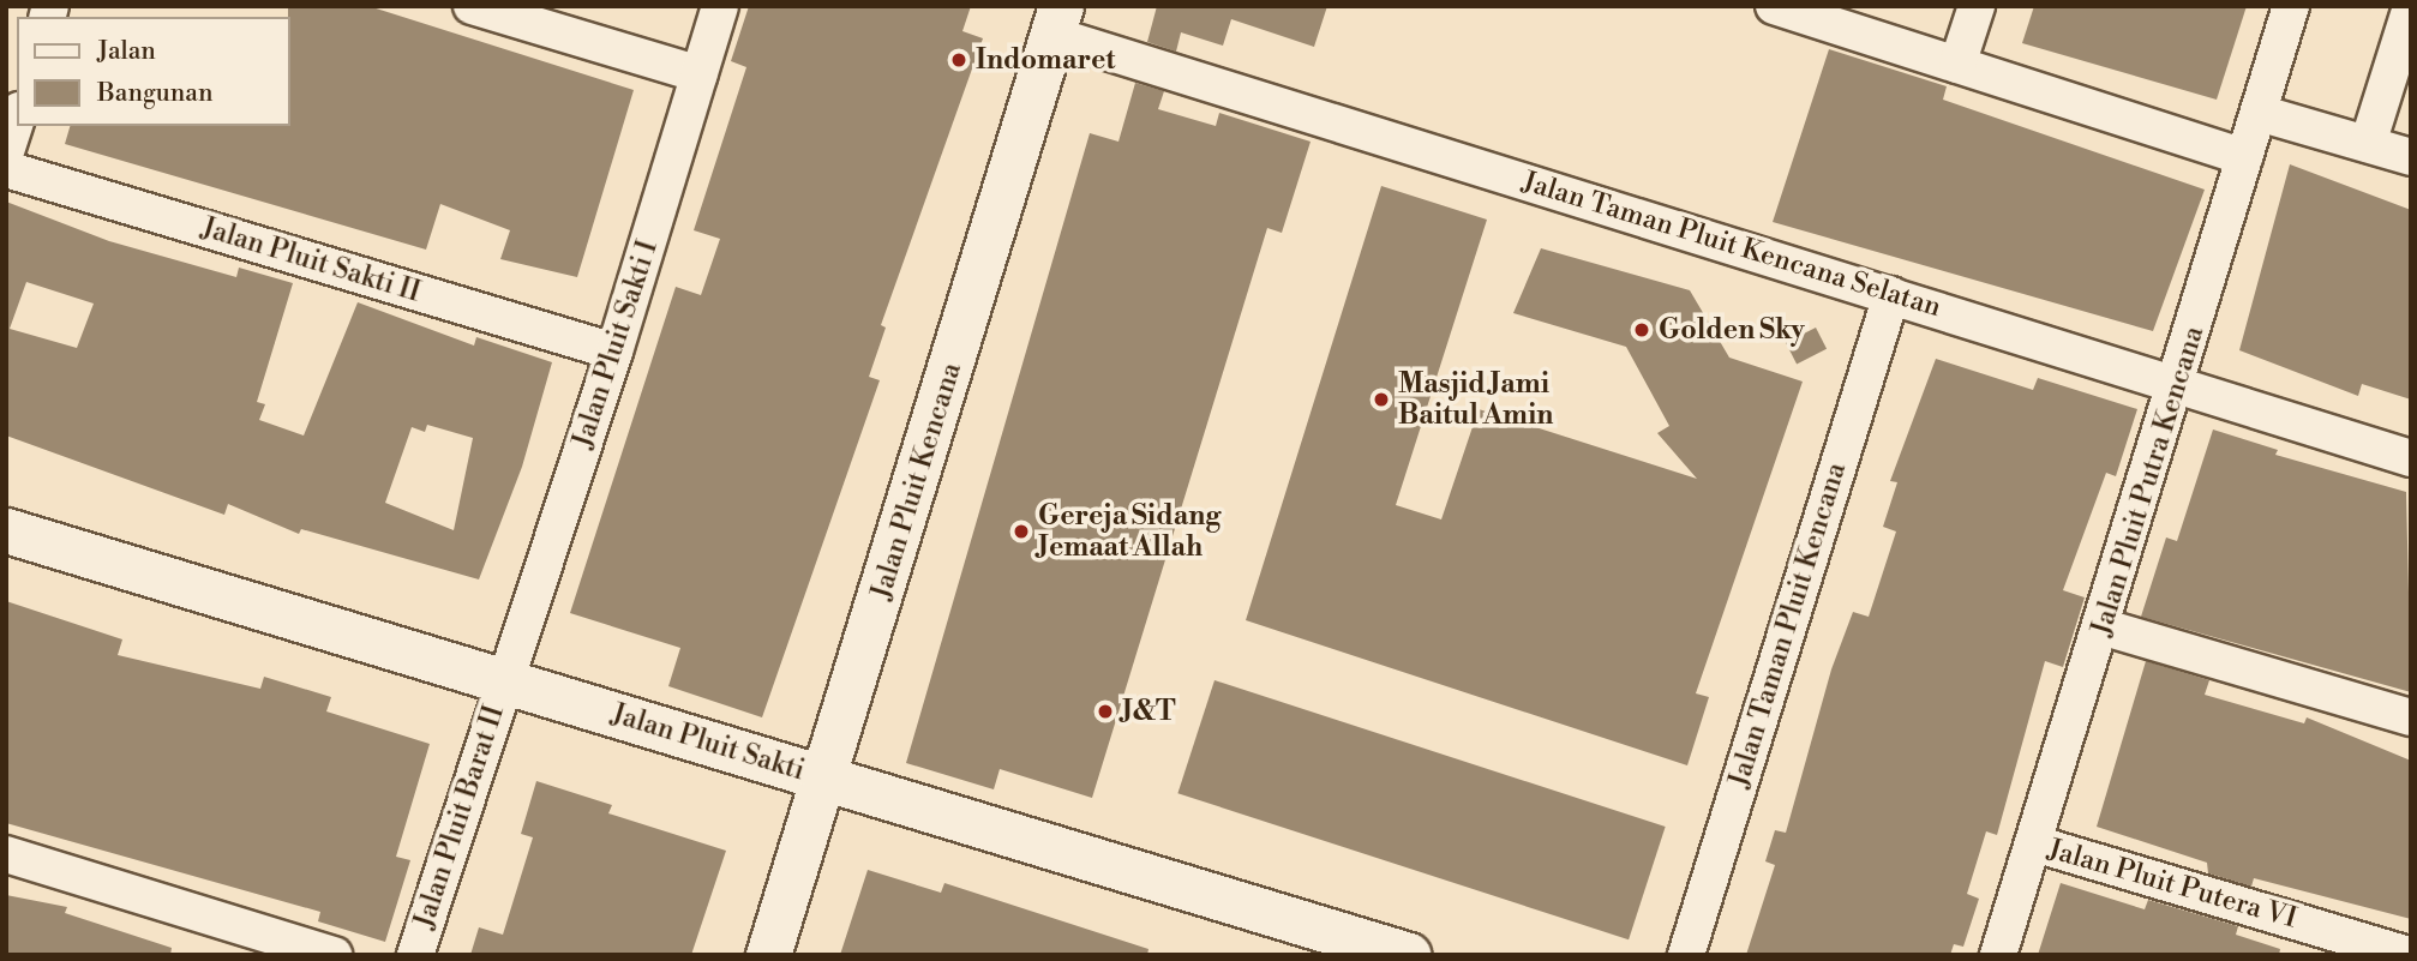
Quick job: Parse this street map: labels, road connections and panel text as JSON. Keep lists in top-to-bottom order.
{
  "streets": {
    "street": [
      "Jalan Taman Pluit Kencana Selatan",
      "Jalan Pluit Sakti II",
      "Jalan Pluit Sakti I",
      "Jalan Pluit Kencana",
      "Jalan Pluit Putra Kencana",
      "Jalan Taman Pluit Kencana",
      "Jalan Pluit Sakti",
      "Jalan Pluit Barat II",
      "Jalan Pluit Putera VI"
    ]
  },
  "crossings": [
    ["Jalan Taman Pluit Kencana Selatan", "Jalan Pluit Kencana"],
    ["Jalan Taman Pluit Kencana Selatan", "Jalan Pluit Putra Kencana"],
    ["Jalan Taman Pluit Kencana Selatan", "Jalan Taman Pluit Kencana"],
    ["Jalan Pluit Sakti II", "Jalan Pluit Sakti I"],
    ["Jalan Pluit Sakti I", "Jalan Pluit Sakti"],
    ["Jalan Pluit Sakti I", "Jalan Pluit Barat II"],
    ["Jalan Pluit Kencana", "Jalan Pluit Sakti"],
    ["Jalan Pluit Putra Kencana", "Jalan Pluit Putera VI"],
    ["Jalan Pluit Sakti", "Jalan Pluit Barat II"]
  ],
  "places": [
    "Indomaret",
    "Golden Sky",
    "Masjid Jami Baitul Amin",
    "Gereja Sidang Jemaat Allah",
    "J&T"
  ],
  "legend": ["Jalan", "Bangunan"]
}
